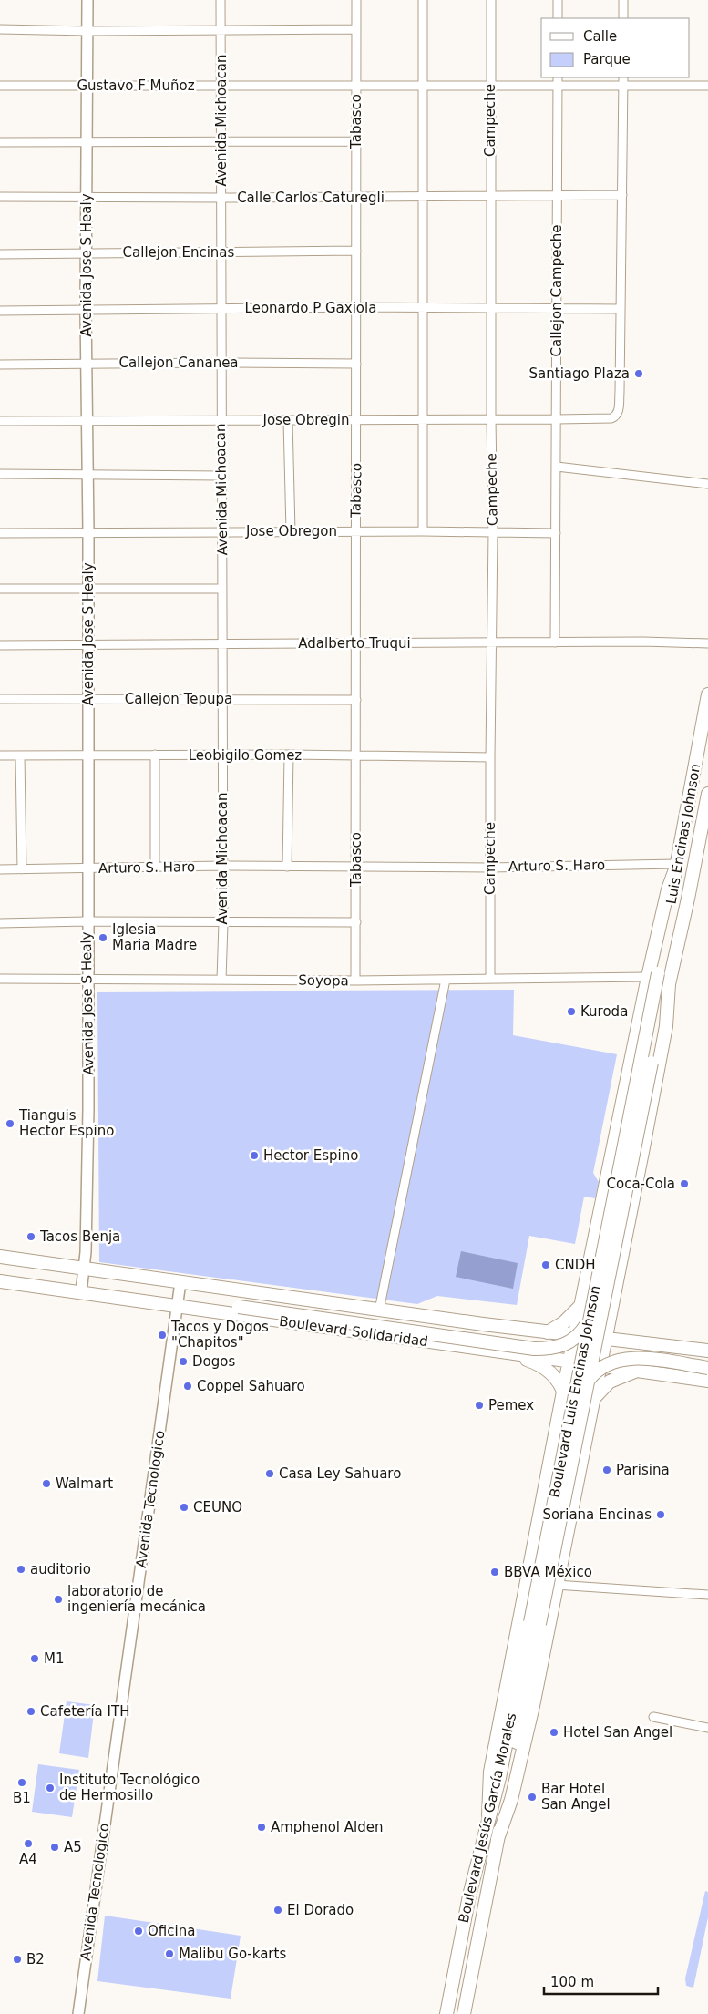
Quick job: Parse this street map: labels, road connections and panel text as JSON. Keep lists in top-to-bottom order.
{
  "streets": {
    "main road": [
      "Luis Encinas Johnson",
      "Boulevard Solidaridad",
      "Boulevard Luis Encinas Johnson",
      "Boulevard Jesús García Morales"
    ],
    "street": [
      "Gustavo F Muñoz",
      "Avenida Michoacan",
      "Campeche",
      "Tabasco",
      "Calle Carlos Caturegli",
      "Callejon Encinas",
      "Avenida Jose S Healy",
      "Callejon Campeche",
      "Leonardo P Gaxiola",
      "Callejon Cananea",
      "Jose Obregin",
      "Jose Obregon",
      "Adalberto Truqui",
      "Callejon Tepupa",
      "Leobigilo Gomez",
      "Arturo S. Haro",
      "Soyopa",
      "Avenida Tecnologico"
    ]
  },
  "crossings": [
    ["Gustavo F Muñoz", "Avenida Michoacan"],
    ["Gustavo F Muñoz", "Campeche"],
    ["Gustavo F Muñoz", "Tabasco"],
    ["Gustavo F Muñoz", "Avenida Jose S Healy"],
    ["Gustavo F Muñoz", "Callejon Campeche"],
    ["Avenida Michoacan", "Calle Carlos Caturegli"],
    ["Avenida Michoacan", "Callejon Encinas"],
    ["Avenida Michoacan", "Leonardo P Gaxiola"],
    ["Avenida Michoacan", "Callejon Cananea"],
    ["Avenida Michoacan", "Jose Obregin"],
    ["Avenida Michoacan", "Jose Obregon"],
    ["Avenida Michoacan", "Adalberto Truqui"],
    ["Avenida Michoacan", "Callejon Tepupa"],
    ["Avenida Michoacan", "Leobigilo Gomez"],
    ["Avenida Michoacan", "Arturo S. Haro"],
    ["Avenida Michoacan", "Soyopa"],
    ["Campeche", "Calle Carlos Caturegli"],
    ["Campeche", "Leonardo P Gaxiola"],
    ["Campeche", "Jose Obregin"],
    ["Campeche", "Jose Obregon"],
    ["Campeche", "Adalberto Truqui"],
    ["Campeche", "Leobigilo Gomez"],
    ["Campeche", "Arturo S. Haro"],
    ["Campeche", "Soyopa"],
    ["Tabasco", "Calle Carlos Caturegli"],
    ["Tabasco", "Callejon Encinas"],
    ["Tabasco", "Leonardo P Gaxiola"],
    ["Tabasco", "Callejon Cananea"],
    ["Tabasco", "Jose Obregin"],
    ["Tabasco", "Jose Obregon"],
    ["Tabasco", "Adalberto Truqui"],
    ["Tabasco", "Callejon Tepupa"],
    ["Tabasco", "Leobigilo Gomez"],
    ["Tabasco", "Arturo S. Haro"],
    ["Tabasco", "Soyopa"],
    ["Calle Carlos Caturegli", "Avenida Jose S Healy"],
    ["Calle Carlos Caturegli", "Callejon Campeche"],
    ["Callejon Encinas", "Avenida Jose S Healy"],
    ["Avenida Jose S Healy", "Leonardo P Gaxiola"],
    ["Avenida Jose S Healy", "Callejon Cananea"],
    ["Avenida Jose S Healy", "Jose Obregin"],
    ["Avenida Jose S Healy", "Jose Obregon"],
    ["Avenida Jose S Healy", "Adalberto Truqui"],
    ["Avenida Jose S Healy", "Callejon Tepupa"],
    ["Avenida Jose S Healy", "Leobigilo Gomez"],
    ["Avenida Jose S Healy", "Arturo S. Haro"],
    ["Avenida Jose S Healy", "Soyopa"],
    ["Avenida Jose S Healy", "Boulevard Solidaridad"],
    ["Callejon Campeche", "Leonardo P Gaxiola"],
    ["Callejon Campeche", "Jose Obregin"],
    ["Callejon Campeche", "Jose Obregon"],
    ["Callejon Campeche", "Adalberto Truqui"],
    ["Leonardo P Gaxiola", "Jose Obregin"],
    ["Luis Encinas Johnson", "Arturo S. Haro"],
    ["Luis Encinas Johnson", "Soyopa"],
    ["Luis Encinas Johnson", "Boulevard Luis Encinas Johnson"],
    ["Soyopa", "Boulevard Luis Encinas Johnson"],
    ["Boulevard Solidaridad", "Avenida Tecnologico"],
    ["Boulevard Luis Encinas Johnson", "Boulevard Jesús García Morales"]
  ],
  "places": [
    "Santiago Plaza",
    "Iglesia Maria Madre",
    "Kuroda",
    "Tianguis Hector Espino",
    "Hector Espino",
    "Coca-Cola",
    "Tacos Benja",
    "CNDH",
    "Tacos y Dogos \"Chapitos\"",
    "Dogos",
    "Coppel Sahuaro",
    "Pemex",
    "Parisina",
    "Casa Ley Sahuaro",
    "Walmart",
    "CEUNO",
    "Soriana Encinas",
    "auditorio",
    "BBVA México",
    "laboratorio de ingeniería mecánica",
    "M1",
    "Cafetería ITH",
    "Hotel San Angel",
    "B1",
    "Instituto Tecnológico de Hermosillo",
    "Bar Hotel San Angel",
    "Amphenol Alden",
    "A4",
    "A5",
    "El Dorado",
    "Oficina",
    "Malibu Go-karts",
    "B2"
  ],
  "legend": ["Calle", "Parque"],
  "scale_bar": "100 m"
}
